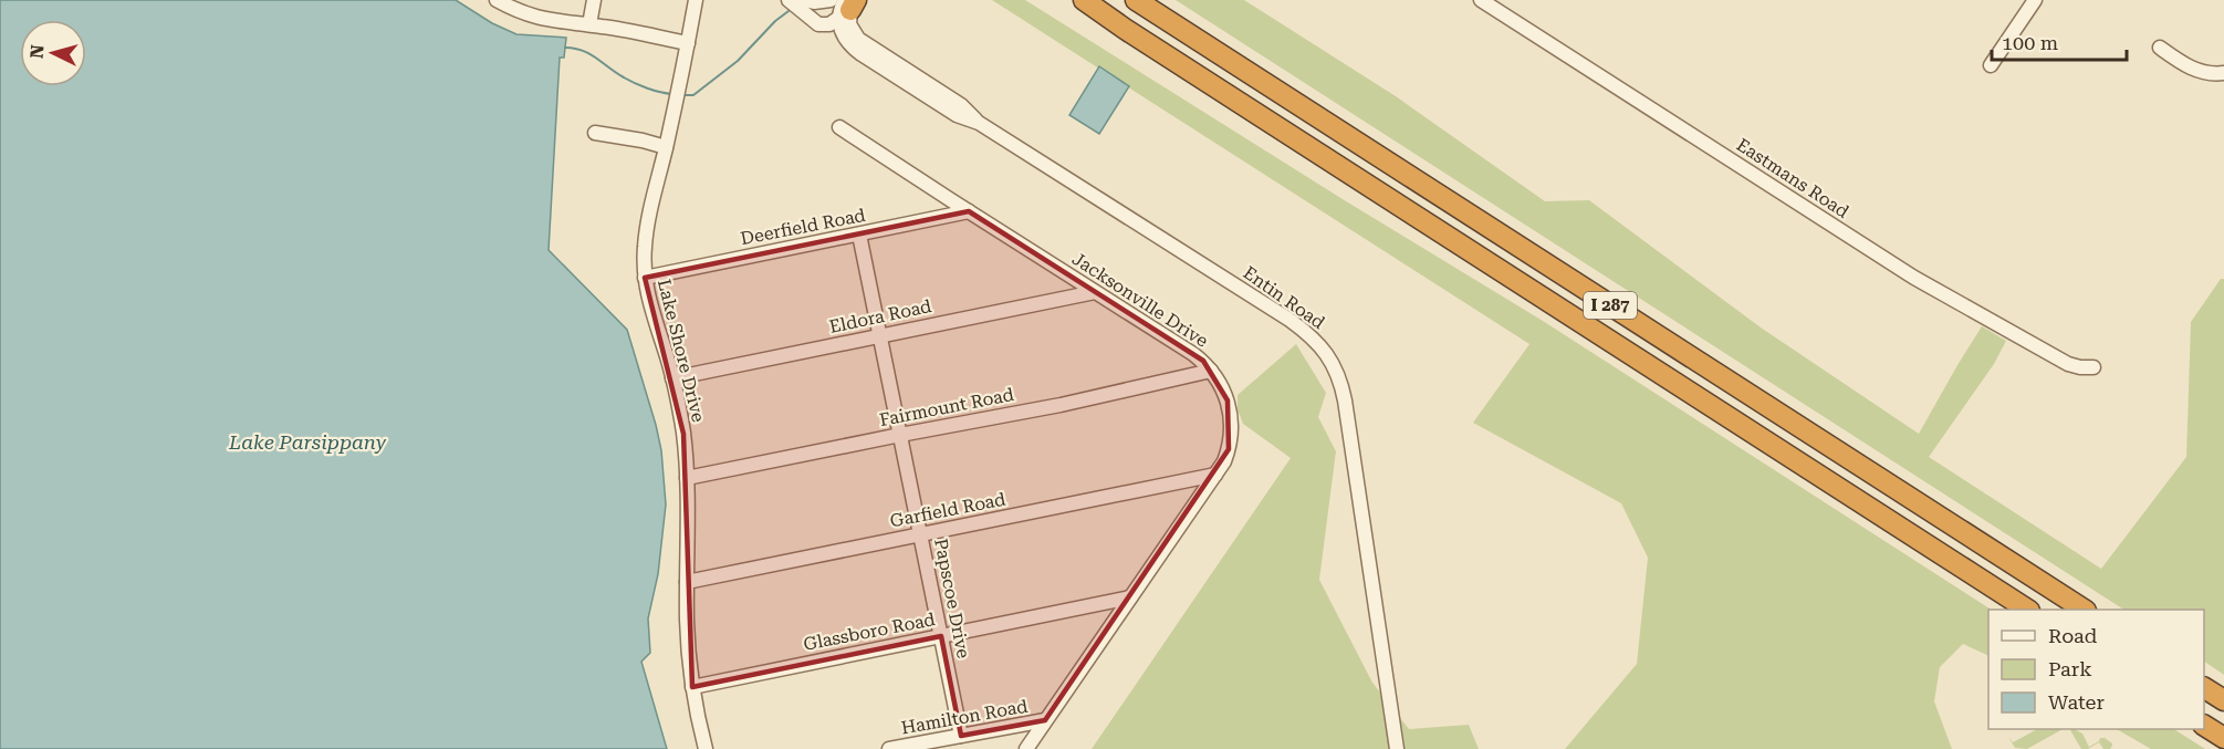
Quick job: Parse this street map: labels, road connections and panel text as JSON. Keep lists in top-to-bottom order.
{
  "streets": {
    "highway": ["I 287"],
    "street": [
      "Eastmans Road",
      "Deerfield Road",
      "Entin Road",
      "Jacksonville Drive",
      "Eldora Road",
      "Lake Shore Drive",
      "Fairmount Road",
      "Garfield Road",
      "Papscoe Drive",
      "Glassboro Road",
      "Hamilton Road"
    ]
  },
  "crossings": [
    ["Deerfield Road", "Jacksonville Drive"],
    ["Deerfield Road", "Lake Shore Drive"],
    ["Deerfield Road", "Papscoe Drive"],
    ["Jacksonville Drive", "Eldora Road"],
    ["Jacksonville Drive", "Fairmount Road"],
    ["Jacksonville Drive", "Garfield Road"],
    ["Jacksonville Drive", "Glassboro Road"],
    ["Jacksonville Drive", "Hamilton Road"],
    ["Eldora Road", "Lake Shore Drive"],
    ["Eldora Road", "Papscoe Drive"],
    ["Lake Shore Drive", "Fairmount Road"],
    ["Lake Shore Drive", "Garfield Road"],
    ["Lake Shore Drive", "Glassboro Road"],
    ["Fairmount Road", "Papscoe Drive"],
    ["Garfield Road", "Papscoe Drive"],
    ["Papscoe Drive", "Glassboro Road"],
    ["Papscoe Drive", "Hamilton Road"]
  ],
  "water": ["Lake Parsippany"],
  "legend": ["Road", "Park", "Water"],
  "scale_bar": "100 m",
  "north": "left"
}
